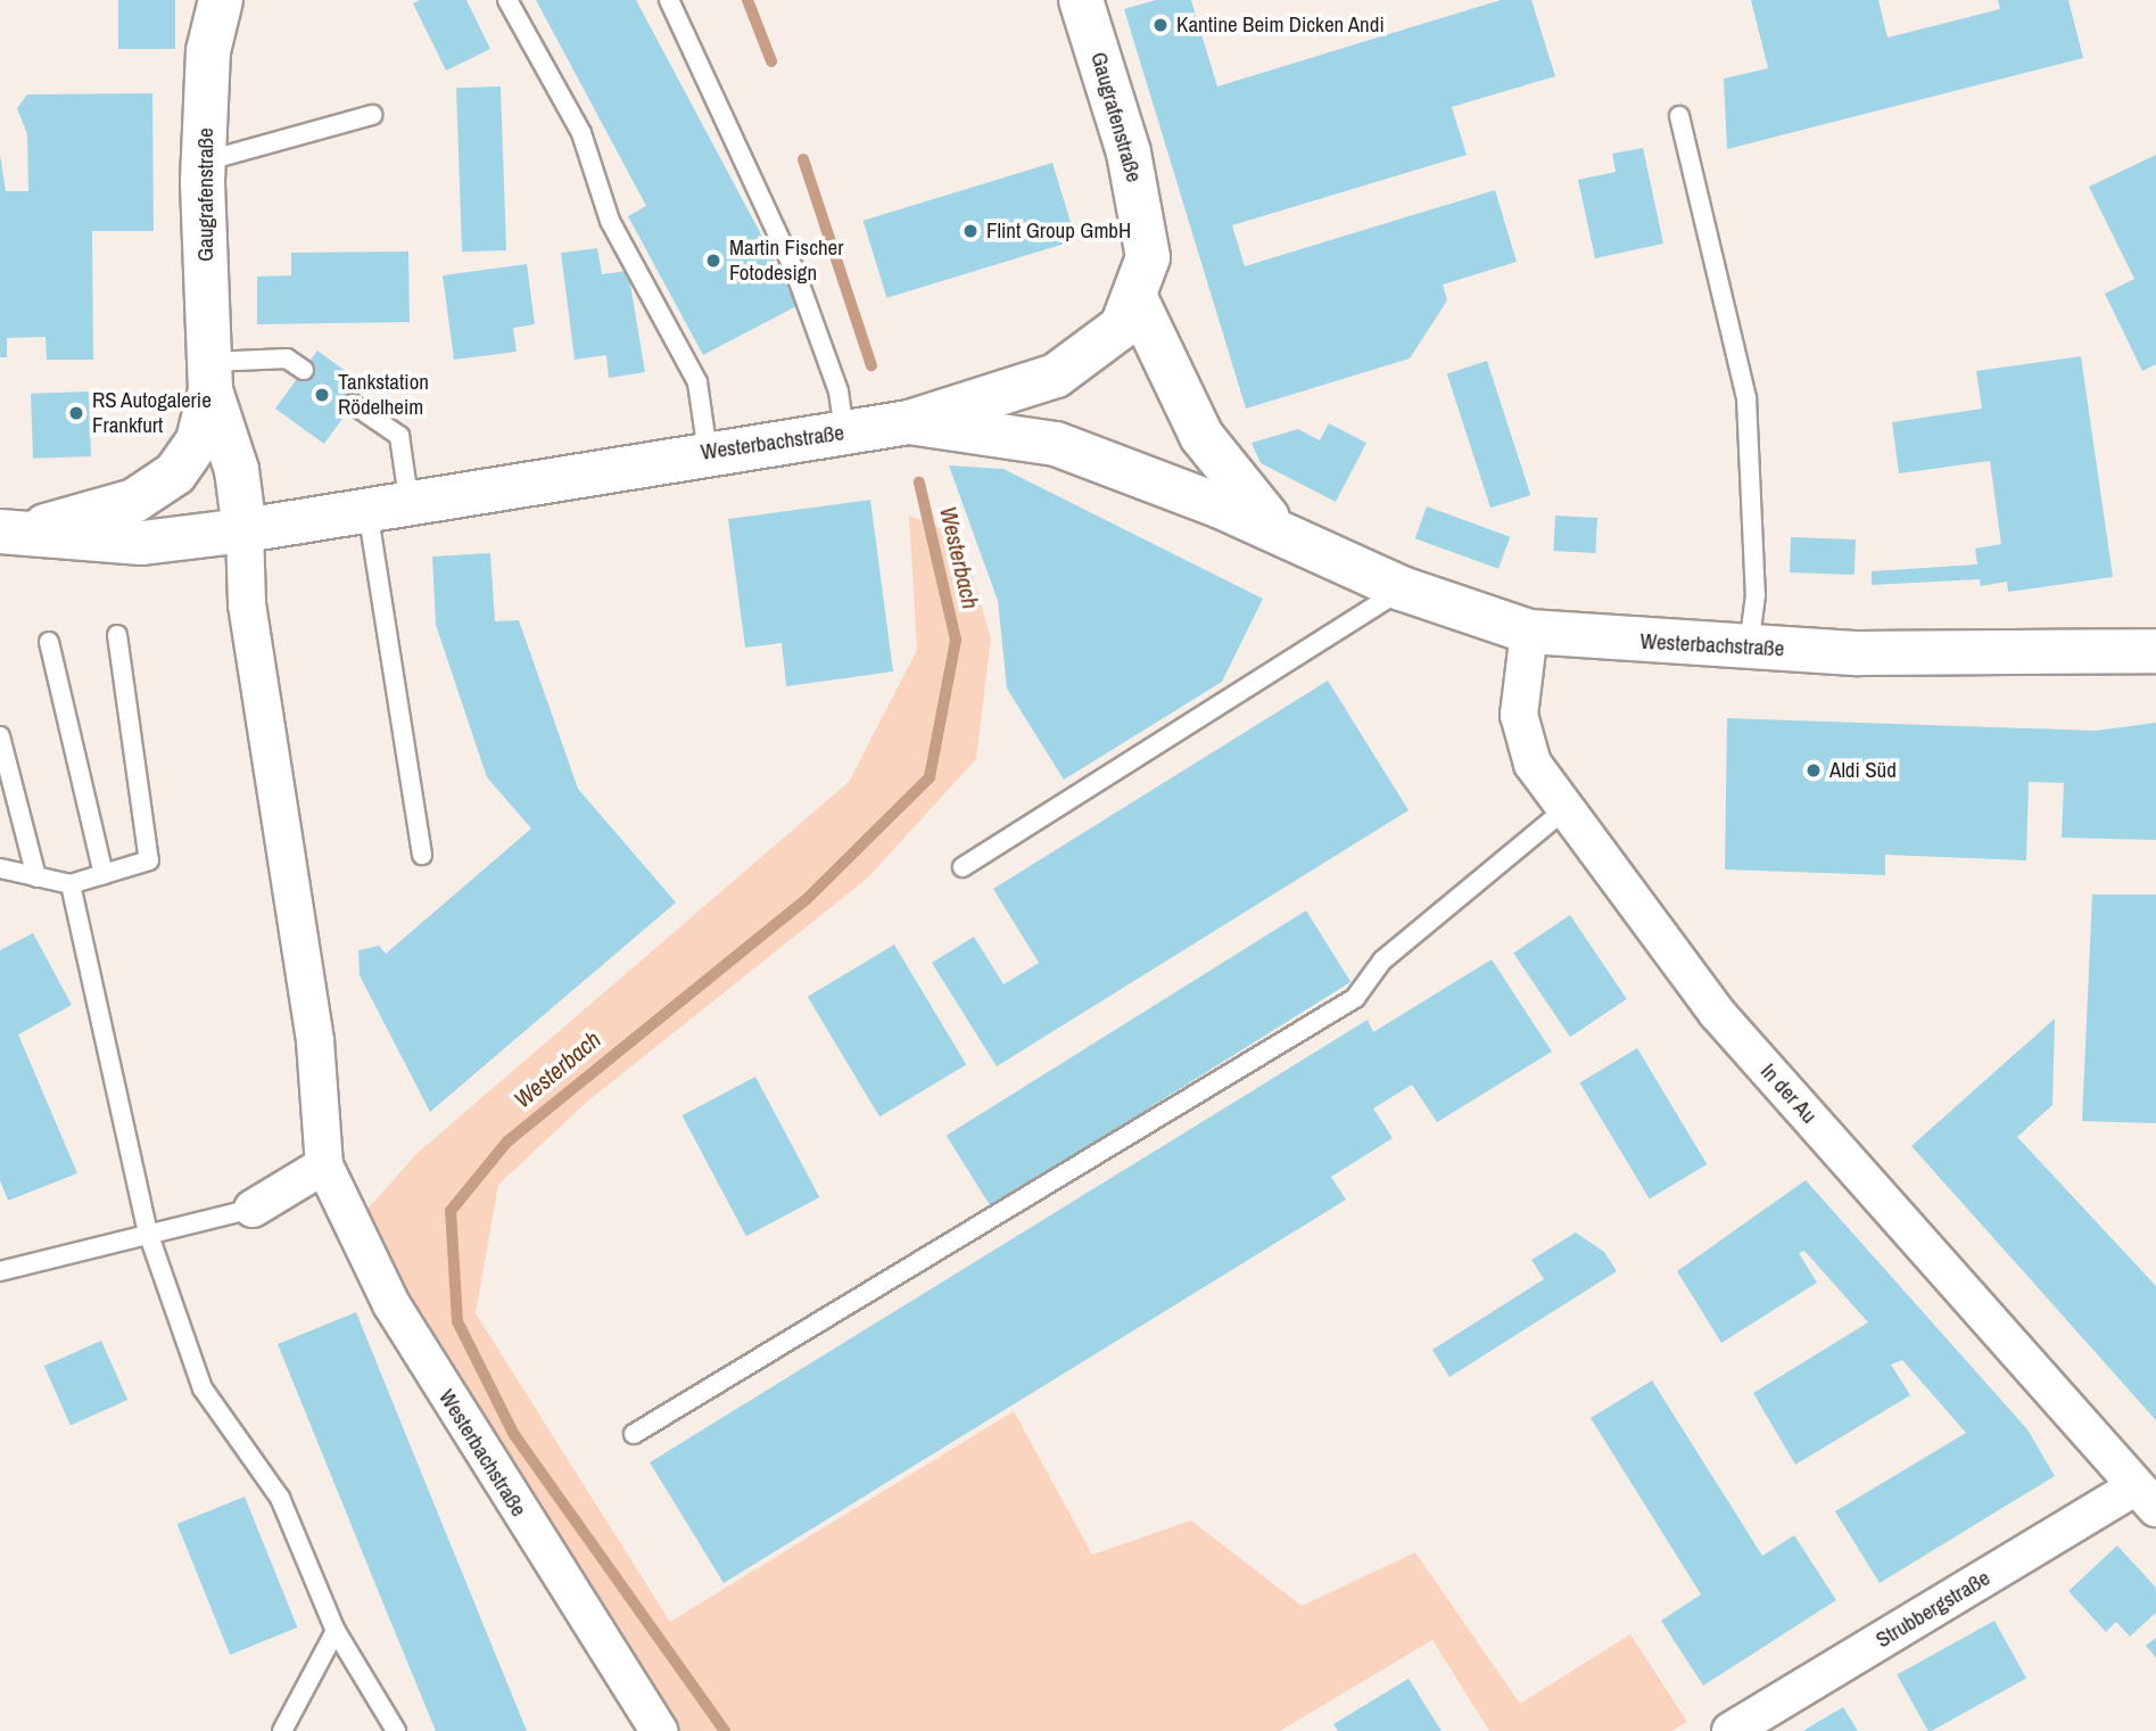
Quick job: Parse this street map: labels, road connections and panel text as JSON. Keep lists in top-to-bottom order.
{
  "streets": {
    "main road": ["Gaugrafenstraße", "Westerbachstraße"],
    "street": ["In der Au", "Strubbergstraße"]
  },
  "crossings": [
    ["Gaugrafenstraße", "Westerbachstraße"],
    ["Westerbachstraße", "In der Au"],
    ["In der Au", "Strubbergstraße"]
  ],
  "water": ["Westerbach"],
  "places": [
    "Kantine Beim Dicken Andi",
    "Flint Group GmbH",
    "Martin Fischer Fotodesign",
    "Tankstation Rödelheim",
    "RS Autogalerie Frankfurt",
    "Aldi Süd"
  ]
}
